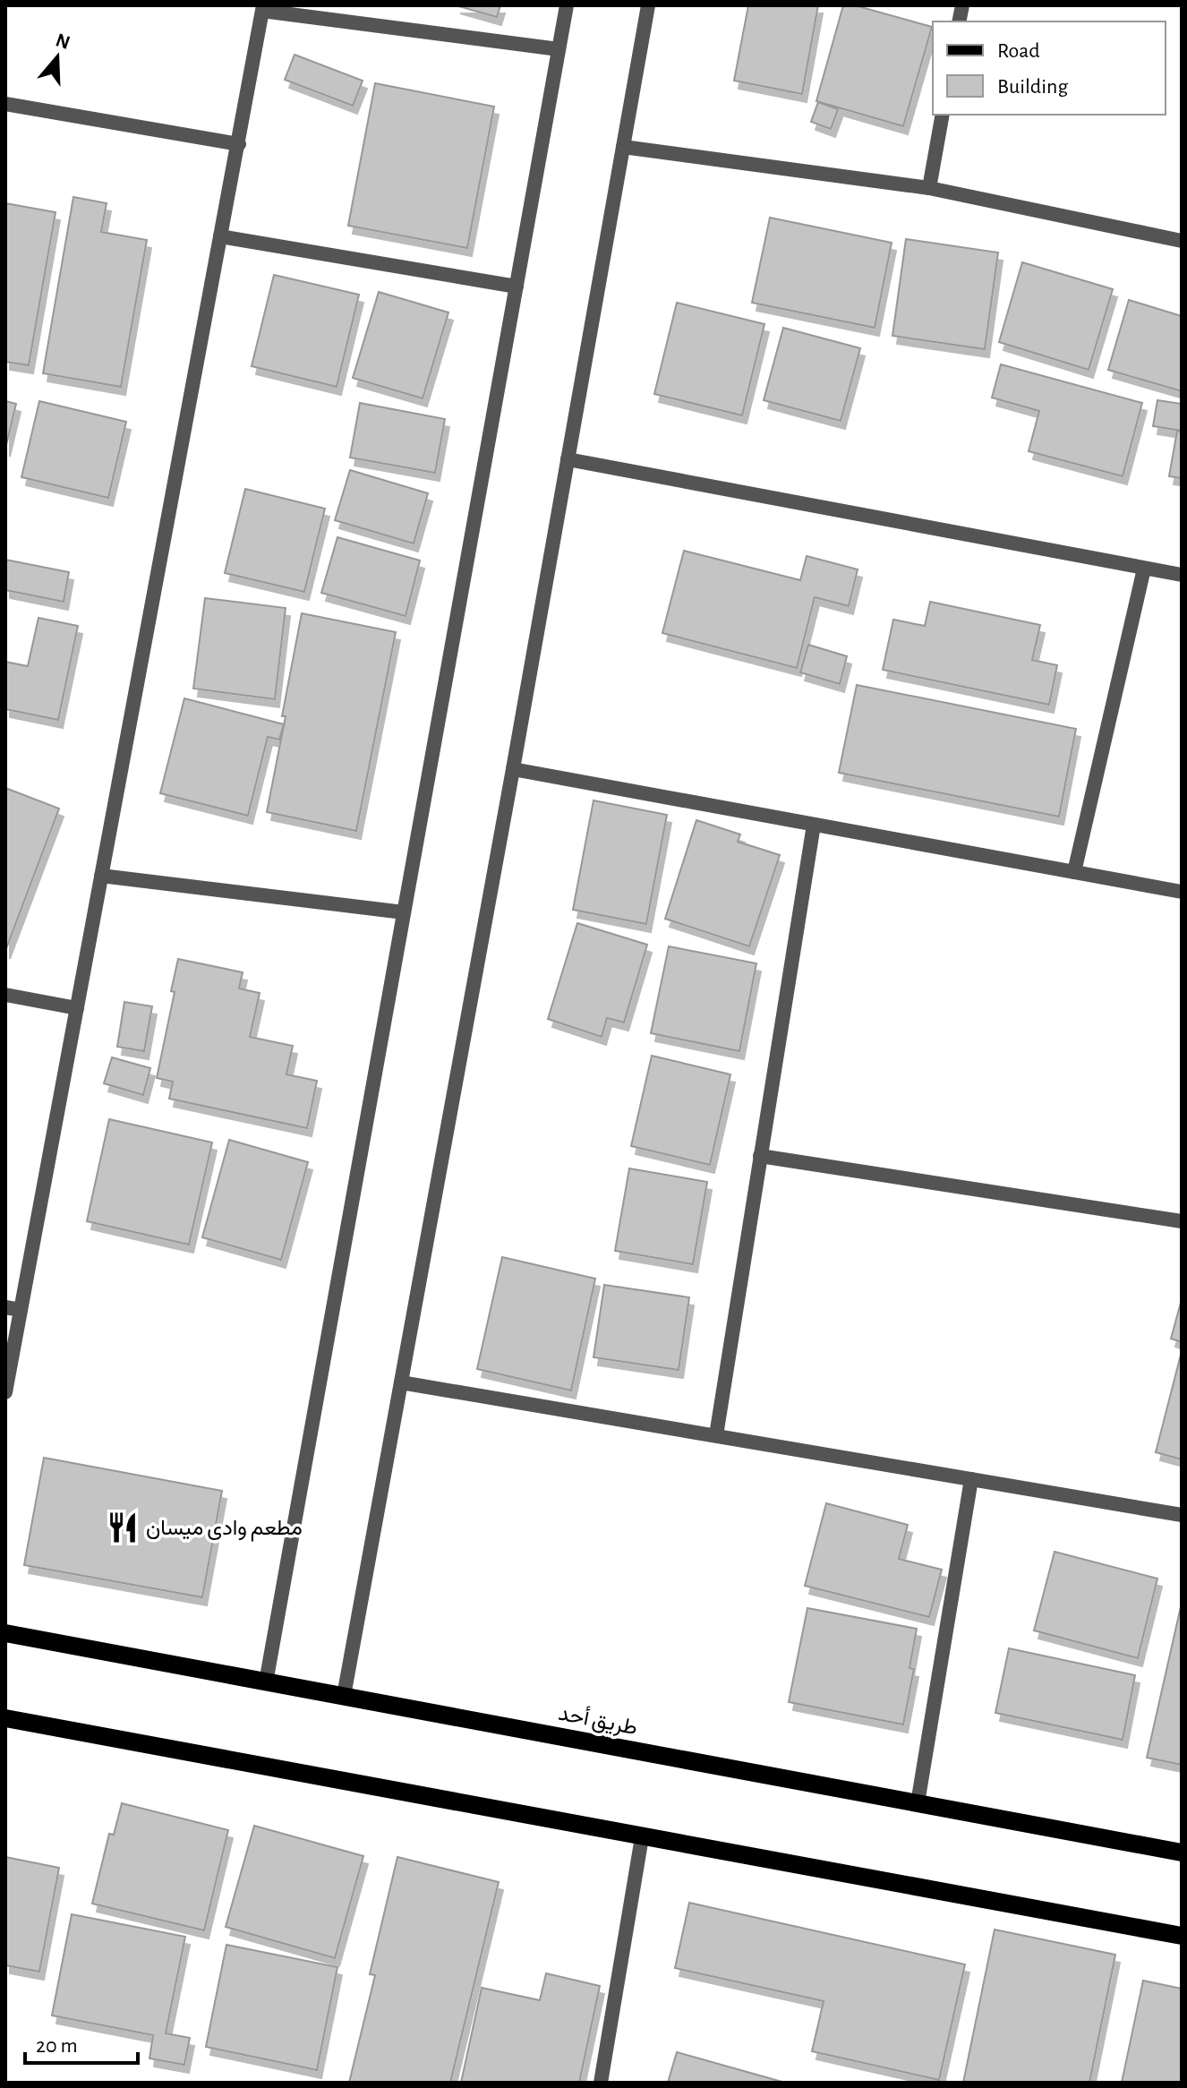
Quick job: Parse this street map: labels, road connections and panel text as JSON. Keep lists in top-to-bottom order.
{
  "streets": {
    "main road": ["طريق أحد"]
  },
  "places": {
    "restaurant": ["مطعم وادى ميسان"]
  },
  "legend": ["Road", "Building"],
  "scale_bar": "20 m",
  "north": "top"
}
